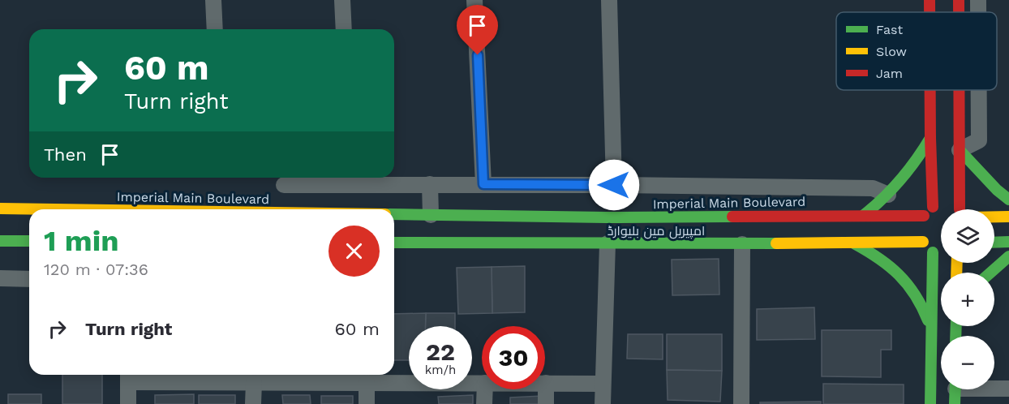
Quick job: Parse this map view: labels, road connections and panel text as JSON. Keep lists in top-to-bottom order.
{
  "streets": {
    "street": ["Imperial Main Boulevard", "امپیریل مین بلیوارڈ"]
  },
  "legend": ["Fast", "Slow", "Jam"],
  "page": {
    "turn": ["60 m", "Turn right"],
    "then": "Then",
    "map_buttons": ["+", "−"],
    "heading": ["1 min", "120 m · 07:36"],
    "list": [
      {
        "name": "Turn right",
        "value": "60 m"
      }
    ],
    "speed": "22 km/h",
    "limit": "30"
  }
}
